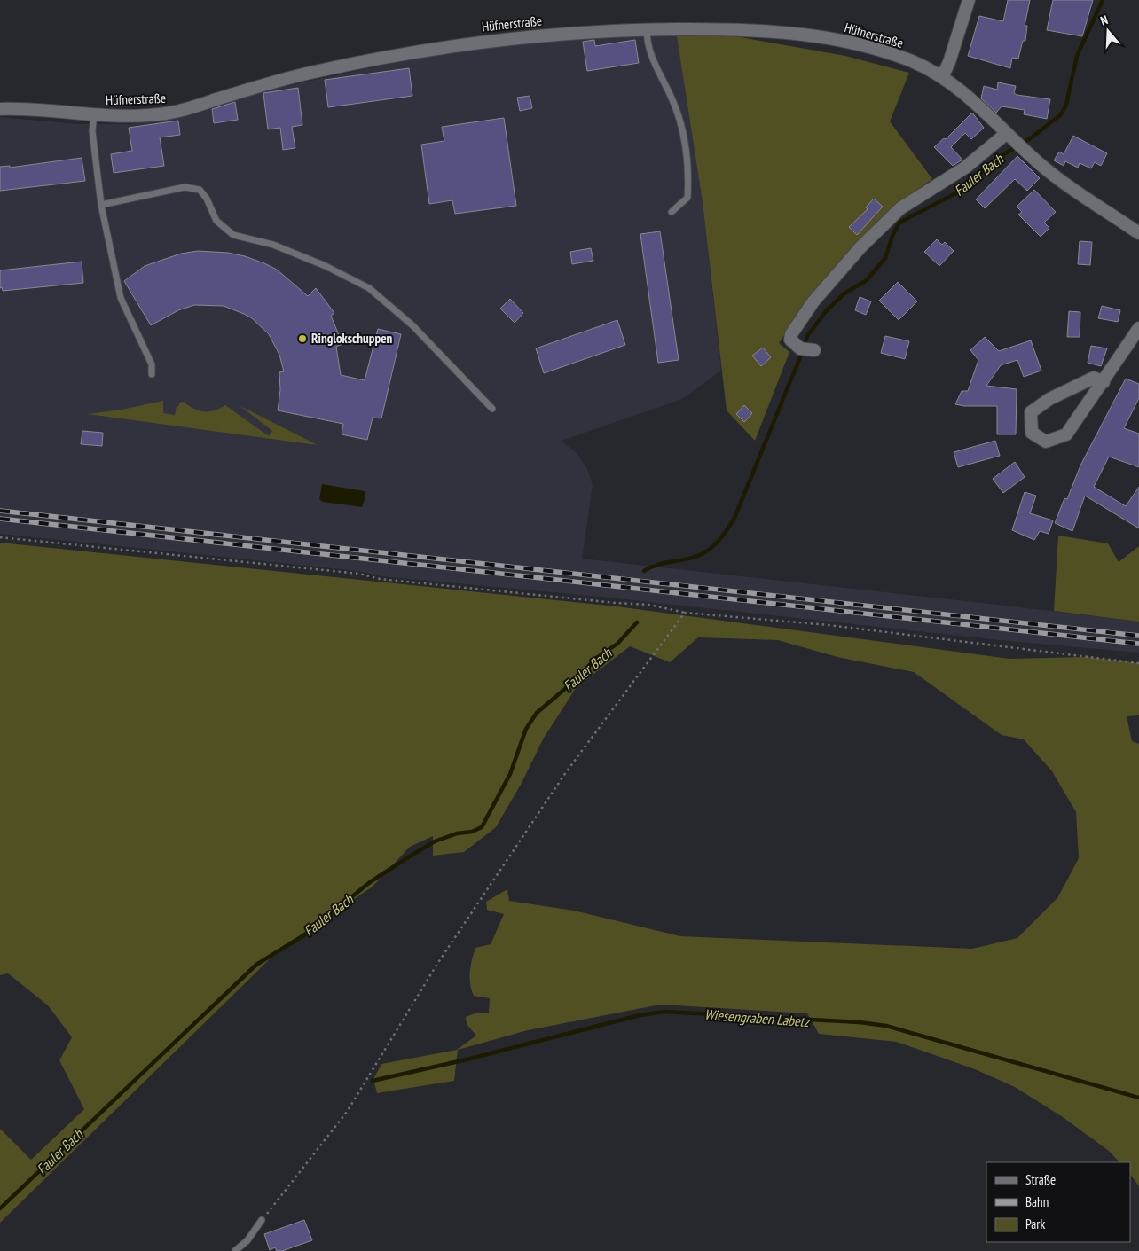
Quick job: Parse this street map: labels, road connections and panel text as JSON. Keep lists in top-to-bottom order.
{
  "streets": {
    "street": ["Hüfnerstraße"]
  },
  "water": ["Fauler Bach", "Wiesengraben Labetz"],
  "places": ["Ringlokschuppen"],
  "legend": ["Straße", "Bahn", "Park"],
  "north": "top"
}
